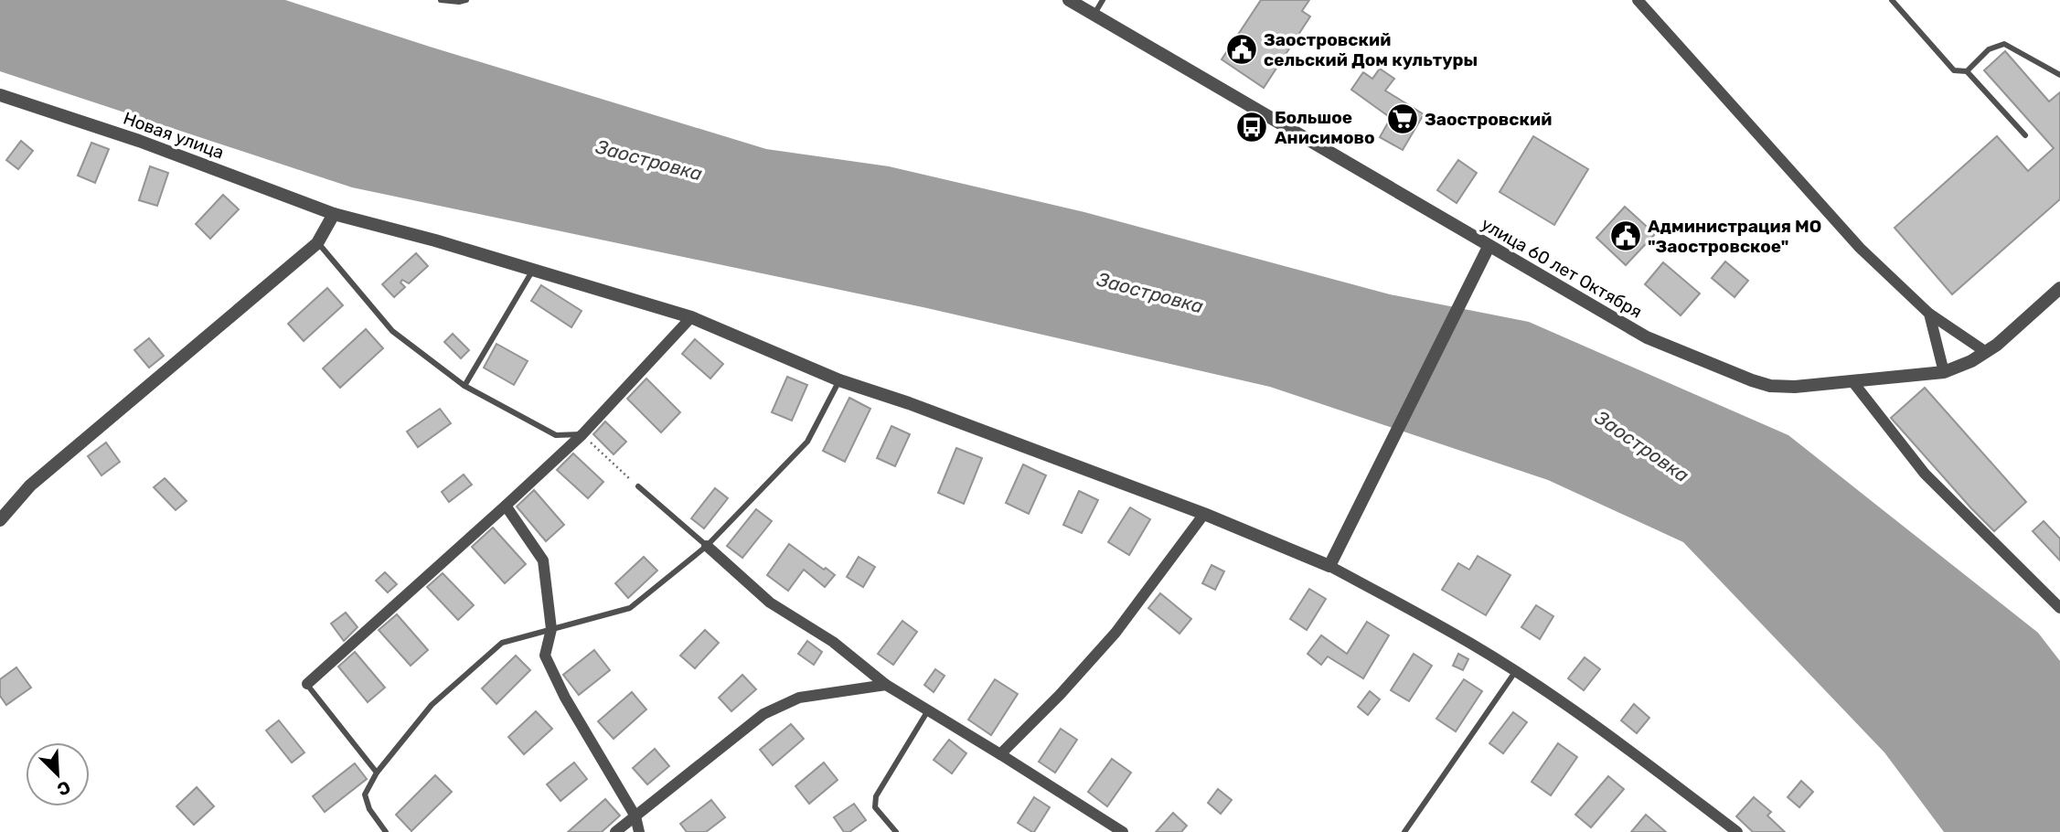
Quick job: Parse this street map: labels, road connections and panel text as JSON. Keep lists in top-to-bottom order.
{
  "streets": {
    "street": ["Новая улица", "улица 60 лет Октября"]
  },
  "water": ["Заостровка"],
  "places": {
    "public building": ["Заостровский сельский Дом культуры", "Администрация МО \"Заостровское\""],
    "supermarket": ["Заостровский"],
    "bus stop": ["Большое Анисимово"]
  },
  "north": "bottom right"
}
